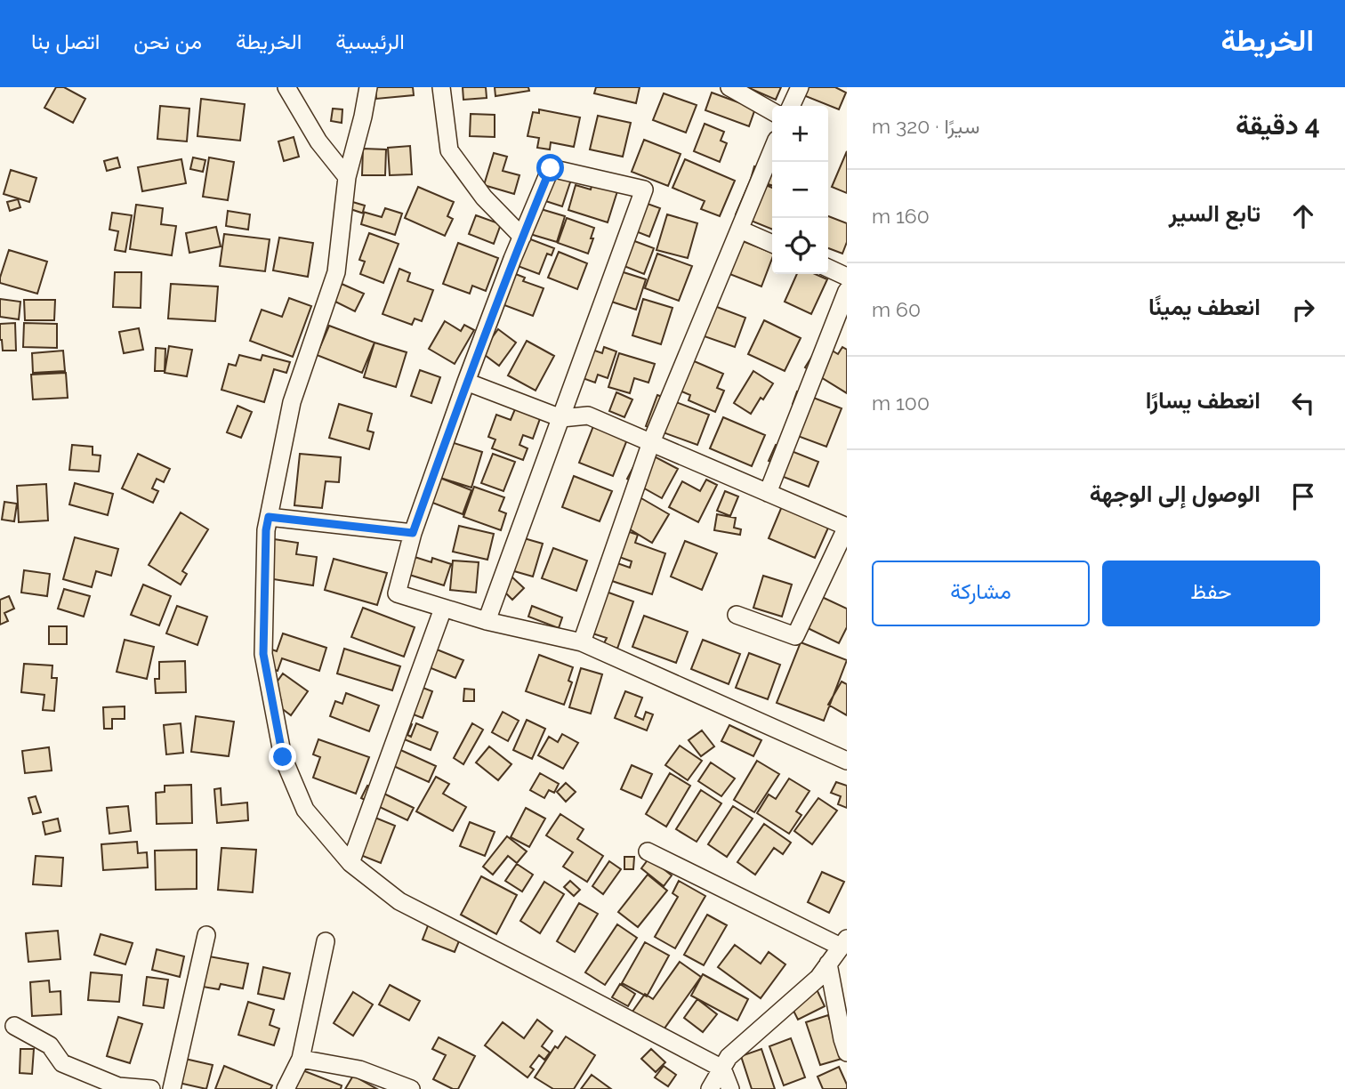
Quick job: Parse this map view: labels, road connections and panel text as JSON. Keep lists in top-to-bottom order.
{
  "page": {
    "header": "الخريطة",
    "nav": [
      "الرئيسية",
      "الخريطة",
      "من نحن",
      "اتصل بنا"
    ],
    "heading": ["4 دقيقة", "سيرًا · 320 m"],
    "map_buttons": ["+", "−"],
    "list": [
      ["تابع السير", "160 m"],
      ["انعطف يمينًا", "60 m"],
      ["انعطف يسارًا", "100 m"],
      "الوصول إلى الوجهة"
    ],
    "buttons": ["حفظ", "مشاركة"]
  }
}
